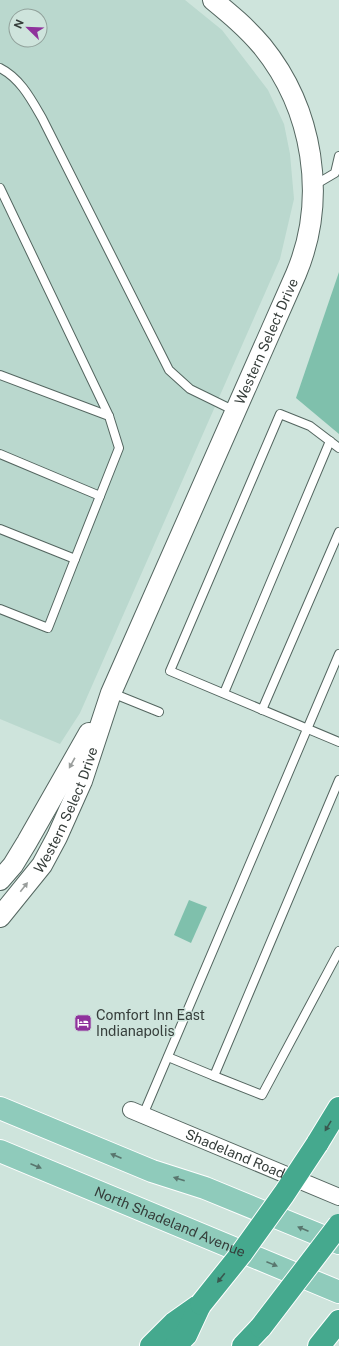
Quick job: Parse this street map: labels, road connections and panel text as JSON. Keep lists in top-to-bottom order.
{
  "streets": {
    "main road": ["North Shadeland Avenue"],
    "street": ["Western Select Drive", "Shadeland Road"]
  },
  "places": {
    "hotel": ["Comfort Inn East Indianapolis"]
  },
  "north": "top left"
}
